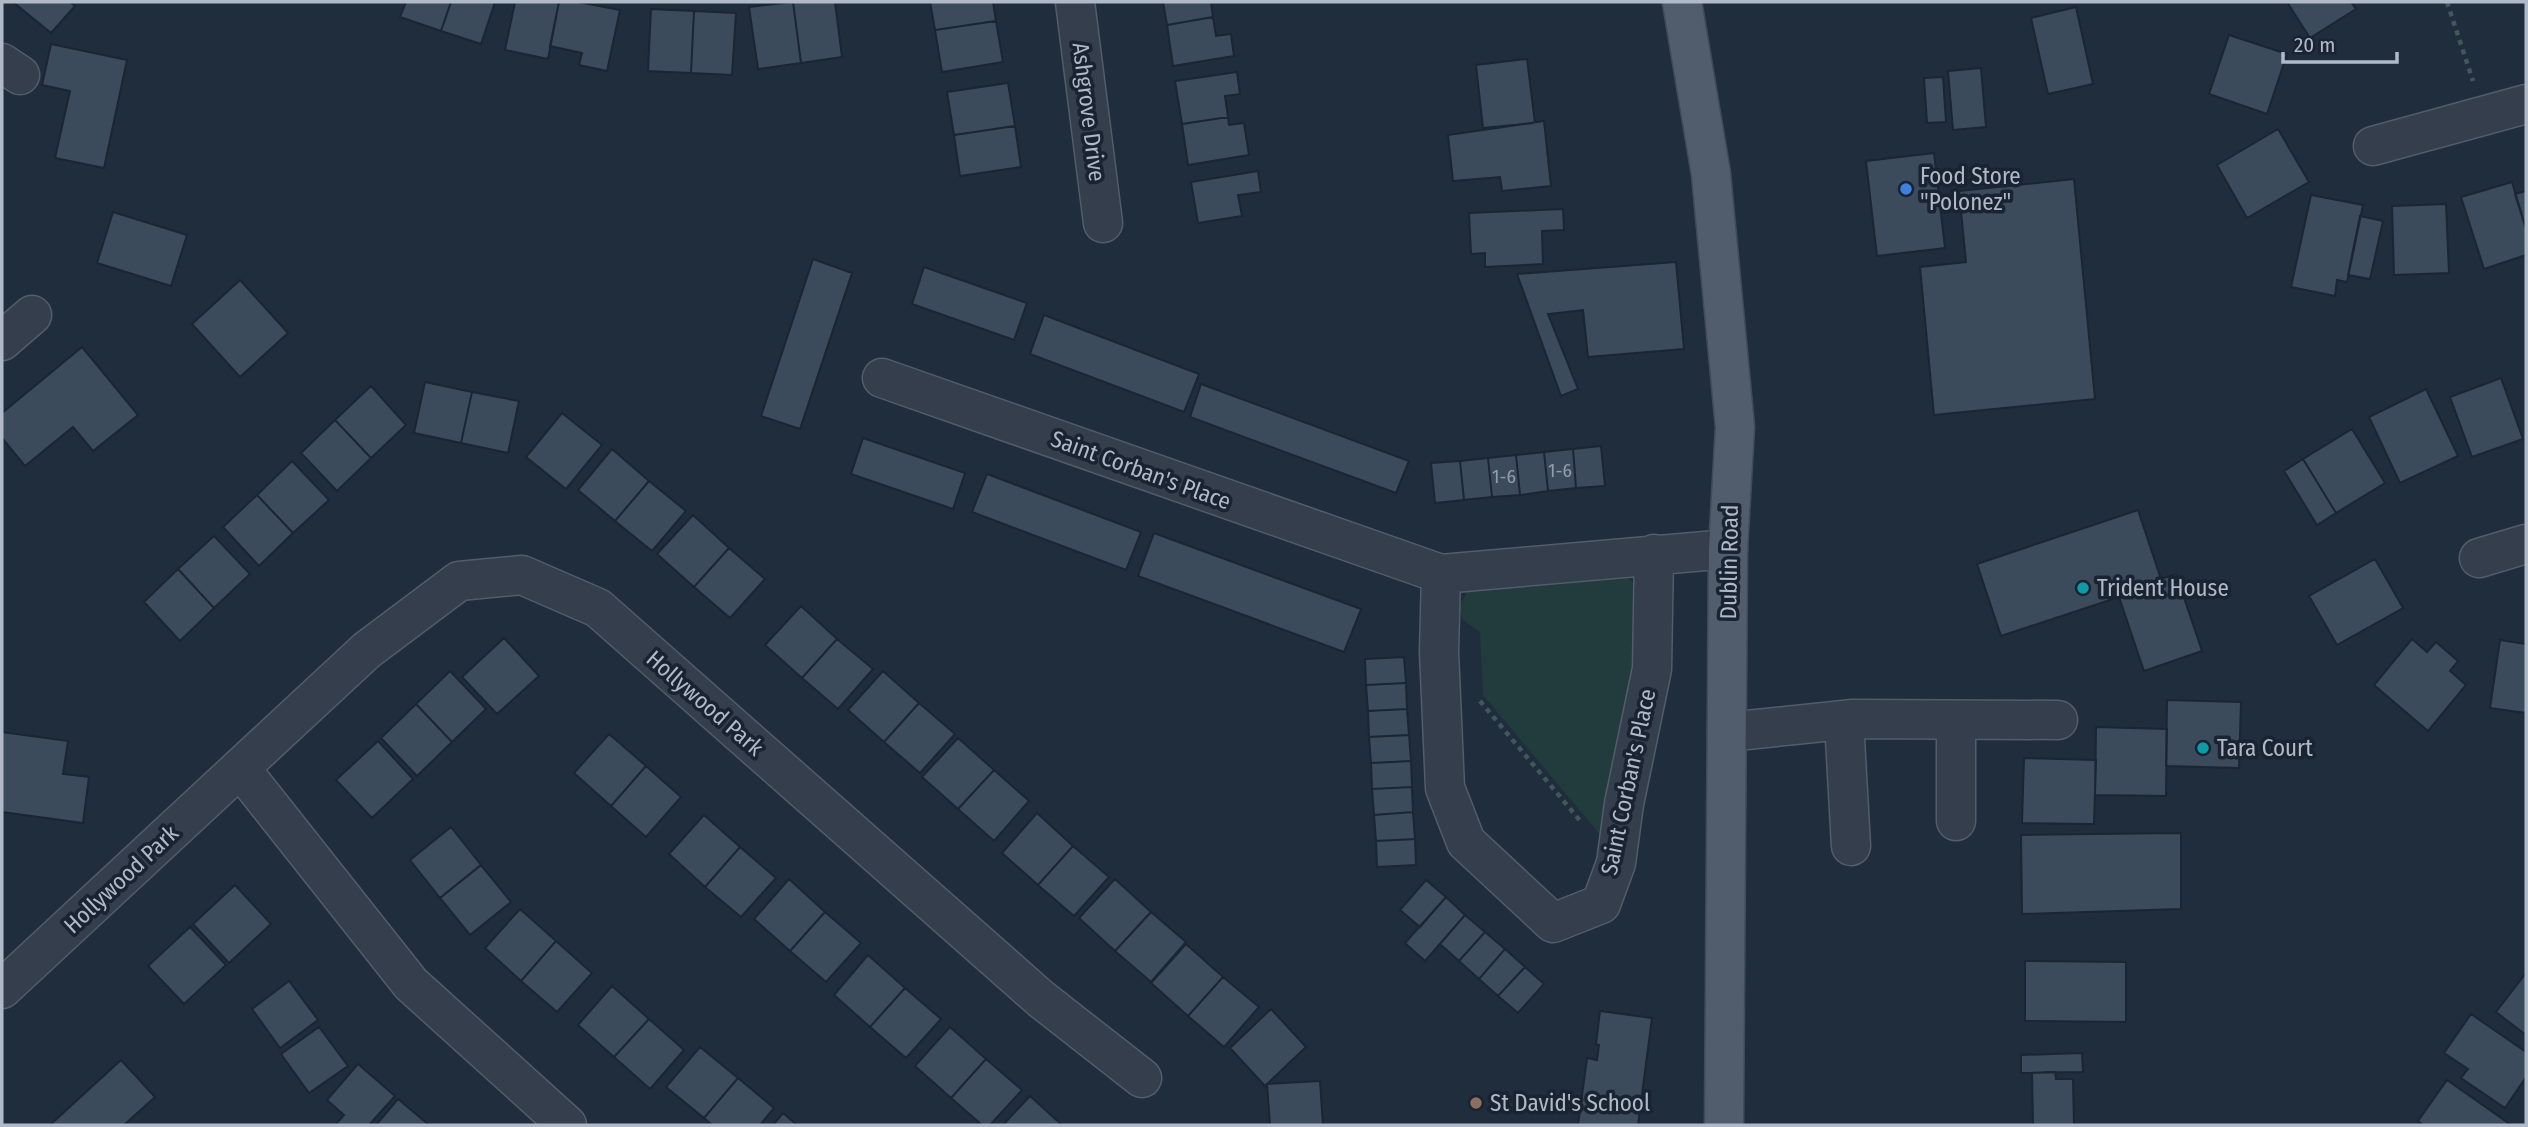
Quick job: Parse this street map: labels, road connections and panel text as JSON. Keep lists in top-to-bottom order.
{
  "streets": {
    "main road": ["Dublin Road"],
    "street": ["Ashgrove Drive", "Saint Corban's Place", "Hollywood Park"]
  },
  "crossings": [
    ["Saint Corban's Place", "Dublin Road"]
  ],
  "places": [
    "Food Store \"Polonez\"",
    "Trident House",
    "Tara Court",
    "St David's School"
  ],
  "house_numbers": ["1-6", "1-6"],
  "scale_bar": "20 m"
}
